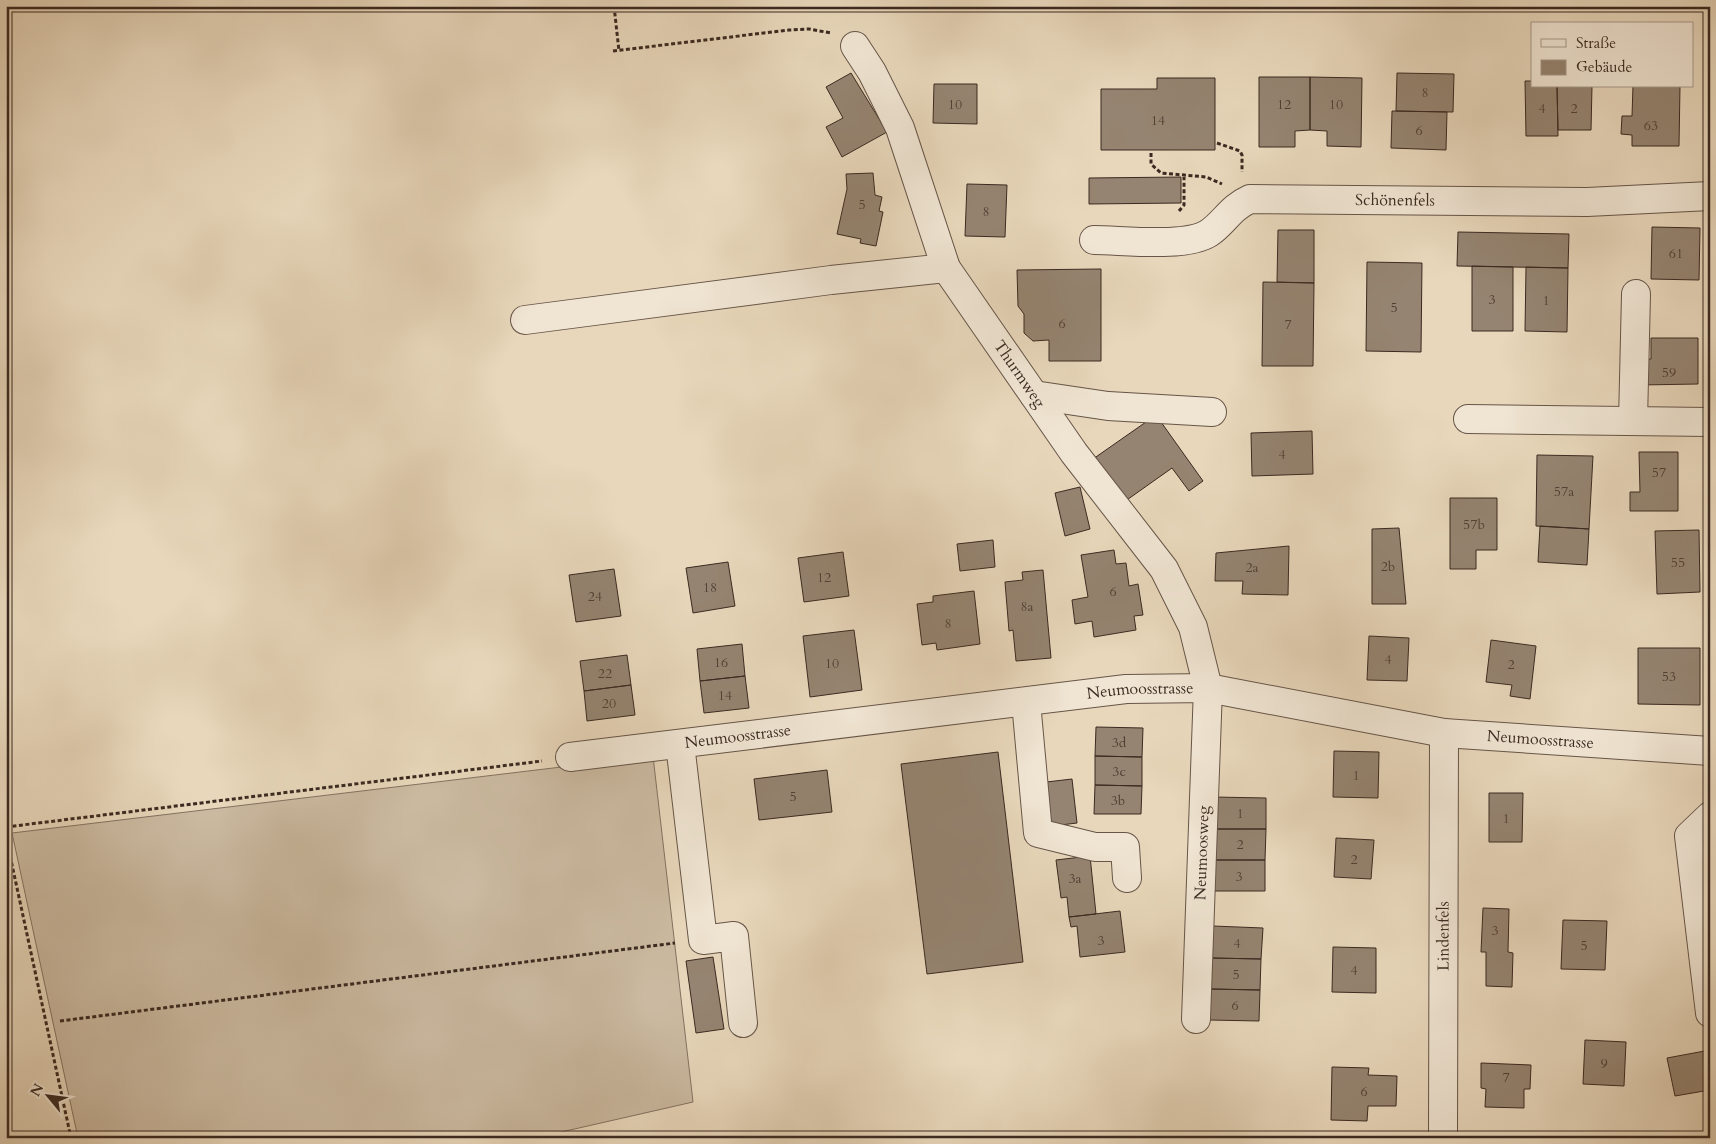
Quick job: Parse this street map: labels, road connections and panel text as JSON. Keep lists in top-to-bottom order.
{
  "streets": {
    "street": [
      "Schönenfels",
      "Thurmweg",
      "Neumoosstrasse",
      "Neumoosweg",
      "Lindenfels"
    ]
  },
  "crossings": [
    ["Thurmweg", "Neumoosstrasse"],
    ["Thurmweg", "Neumoosweg"],
    ["Neumoosstrasse", "Neumoosweg"],
    ["Neumoosstrasse", "Lindenfels"]
  ],
  "house_numbers": [
    "8",
    "10",
    "12",
    "10",
    "4",
    "2",
    "14",
    "63",
    "6",
    "5",
    "8",
    "61",
    "3",
    "1",
    "5",
    "6",
    "7",
    "59",
    "4",
    "57",
    "57a",
    "57b",
    "55",
    "2b",
    "2a",
    "12",
    "18",
    "6",
    "24",
    "8a",
    "8",
    "4",
    "16",
    "10",
    "2",
    "22",
    "53",
    "14",
    "20",
    "3d",
    "3c",
    "1",
    "5",
    "3b",
    "1",
    "1",
    "2",
    "2",
    "3",
    "3a",
    "3",
    "3",
    "4",
    "5",
    "4",
    "5",
    "6",
    "9",
    "7",
    "6"
  ],
  "legend": ["Straße", "Gebäude"],
  "north": "top left"
}
